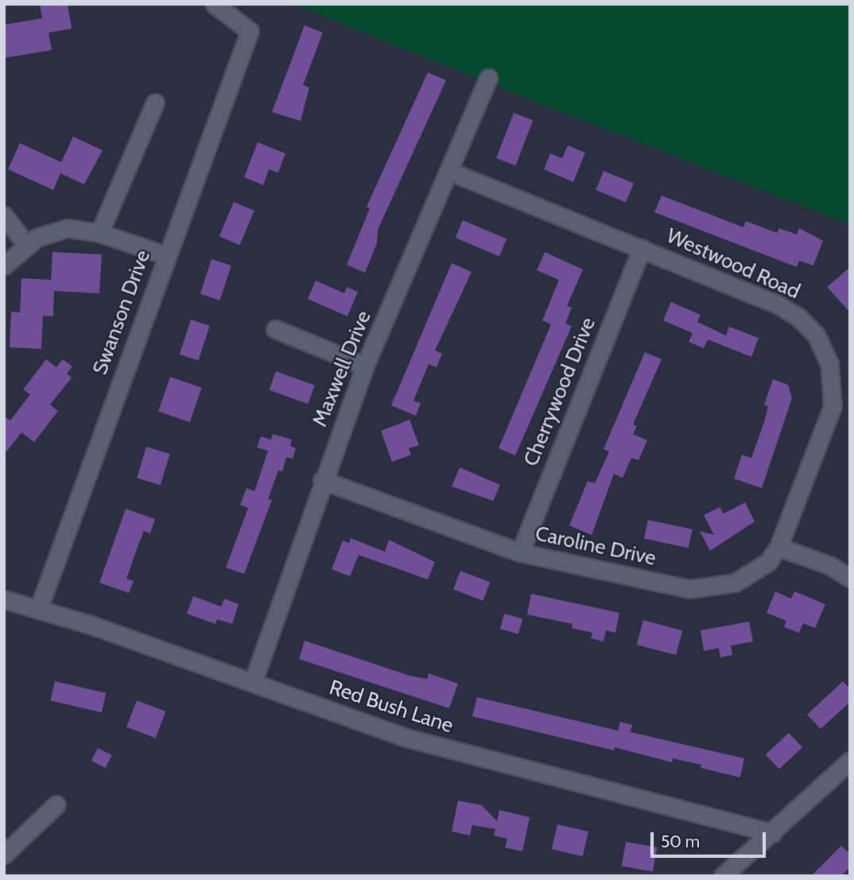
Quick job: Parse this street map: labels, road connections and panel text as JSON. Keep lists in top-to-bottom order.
{
  "streets": {
    "street": [
      "Westwood Road",
      "Swanson Drive",
      "Maxwell Drive",
      "Cherrywood Drive",
      "Caroline Drive",
      "Red Bush Lane"
    ]
  },
  "crossings": [
    ["Westwood Road", "Maxwell Drive"],
    ["Westwood Road", "Cherrywood Drive"],
    ["Westwood Road", "Caroline Drive"],
    ["Swanson Drive", "Red Bush Lane"],
    ["Maxwell Drive", "Caroline Drive"],
    ["Maxwell Drive", "Red Bush Lane"],
    ["Cherrywood Drive", "Caroline Drive"]
  ],
  "scale_bar": "50 m"
}
